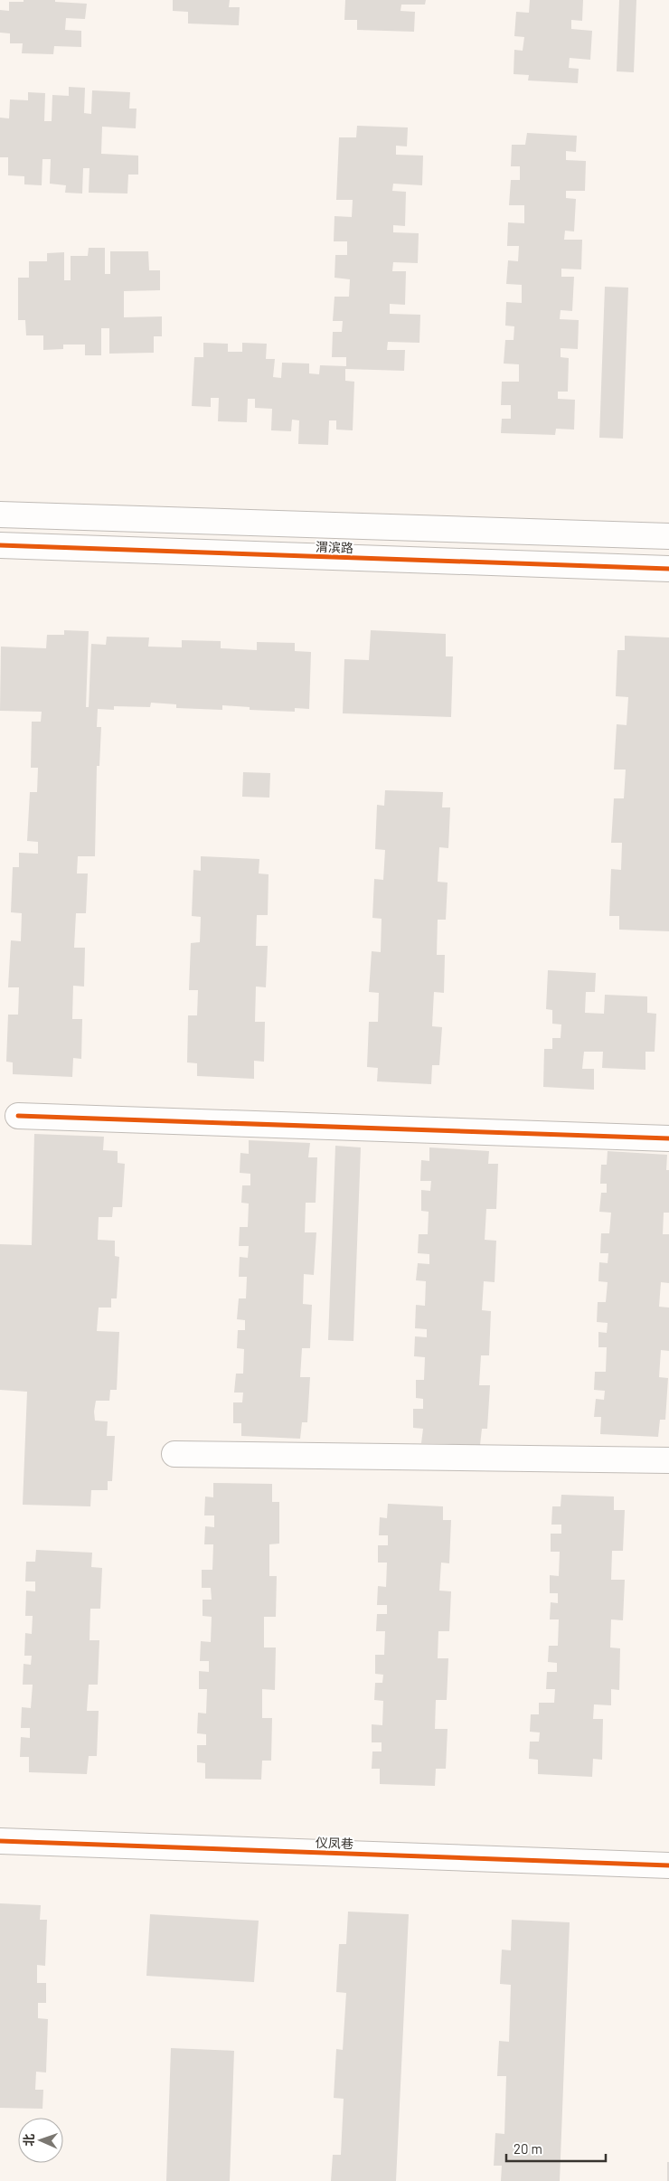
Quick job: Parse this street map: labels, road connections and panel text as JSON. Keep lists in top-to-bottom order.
{
  "streets": {
    "street": ["渭滨路", "仪凤巷"]
  },
  "scale_bar": "20 m",
  "north": "left"
}
